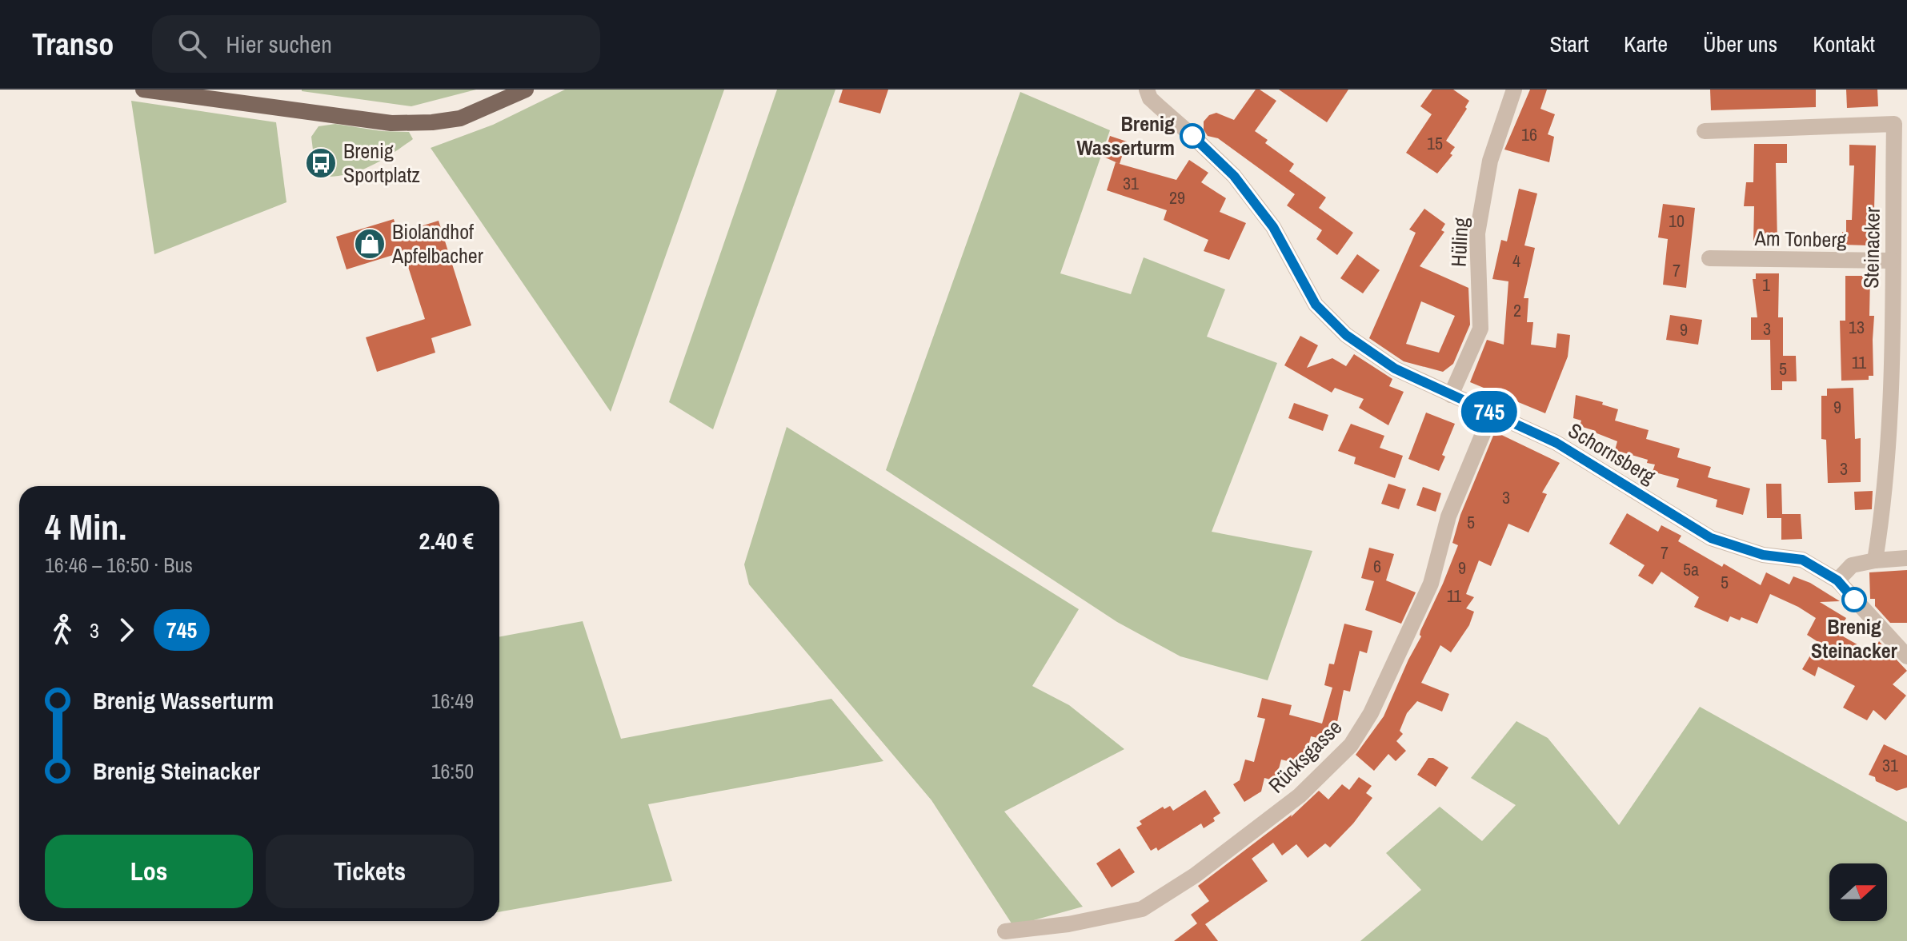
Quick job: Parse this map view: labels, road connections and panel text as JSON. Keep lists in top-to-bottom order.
{
  "streets": {
    "street": [
      "Am Tonberg",
      "Hüling",
      "Steinacker",
      "Schornsberg",
      "Rücksgasse"
    ]
  },
  "crossings": [
    ["Am Tonberg", "Steinacker"],
    ["Hüling", "Schornsberg"],
    ["Schornsberg", "Rücksgasse"]
  ],
  "places": {
    "other": ["Brenig Wasserturm", "Brenig Steinacker"],
    "bus stop": ["Brenig Sportplatz"],
    "shop": ["Biolandhof Apfelbacher"]
  },
  "lines": ["bus line 745"],
  "house_numbers": [
    "16",
    "15",
    "31",
    "29",
    "10",
    "4",
    "7",
    "1",
    "2",
    "13",
    "3",
    "9",
    "11",
    "5",
    "9",
    "3",
    "3",
    "5",
    "7",
    "6",
    "9",
    "5a",
    "5",
    "11",
    "31"
  ],
  "north": "right",
  "page": {
    "header": "Transo",
    "search": "Hier suchen",
    "nav": [
      "Start",
      "Karte",
      "Über uns",
      "Kontakt"
    ],
    "on_map": "745",
    "heading": ["4 Min.", "16:46 – 16:50 · Bus", "2.40 €"],
    "legs": ["3", "745"],
    "list": [
      {
        "name": "Brenig Wasserturm",
        "value": "16:49"
      },
      {
        "name": "Brenig Steinacker",
        "value": "16:50"
      }
    ],
    "buttons": ["Los", "Tickets"]
  }
}
